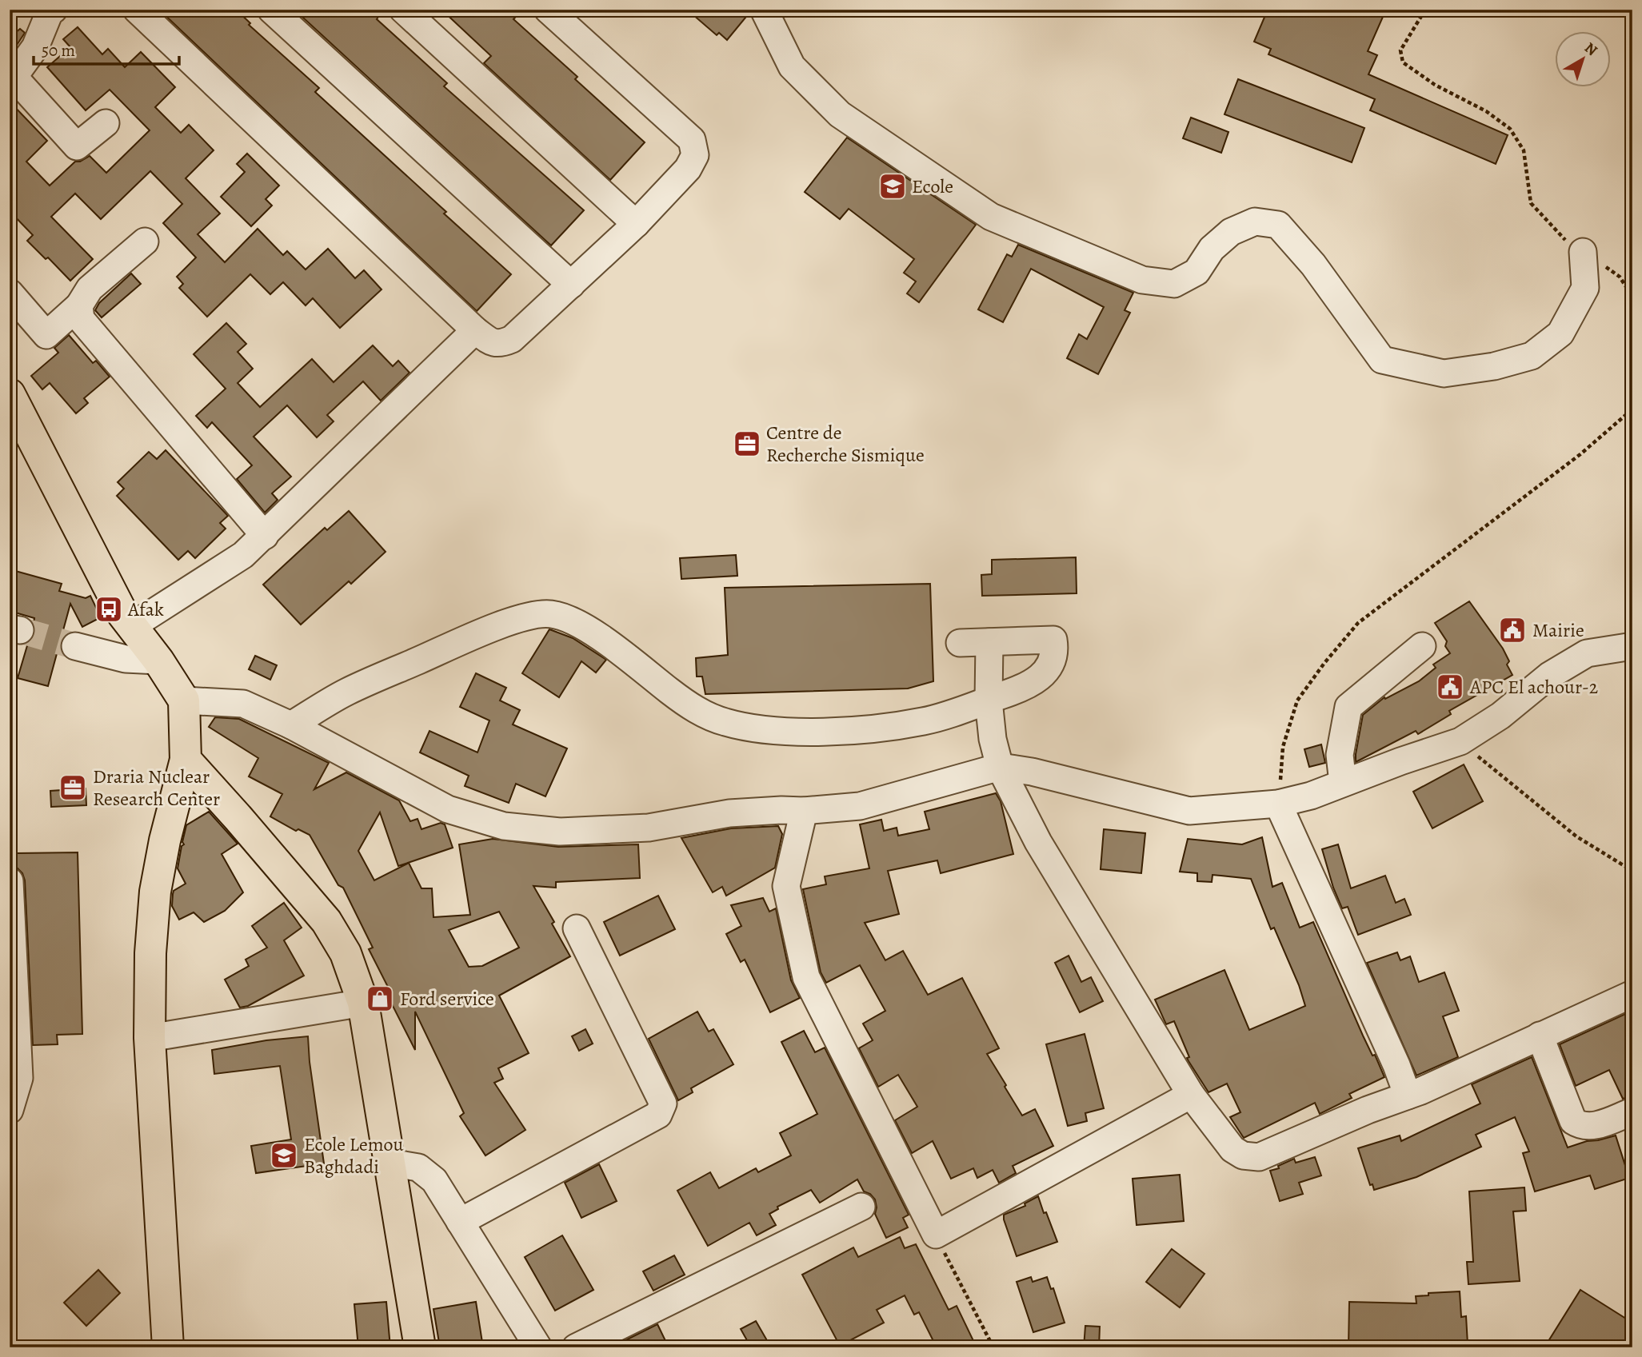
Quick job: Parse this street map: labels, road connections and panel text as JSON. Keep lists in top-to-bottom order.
{
  "places": {
    "school or university": ["Ecole", "Ecole Lemou Baghdadi"],
    "office": ["Centre de Recherche Sismique", "Draria Nuclear Research Center"],
    "bus stop": ["Afak"],
    "public building": ["Mairie", "APC El achour-2"],
    "shop": ["Ford service"]
  },
  "scale_bar": "50 m",
  "north": "top right"
}
